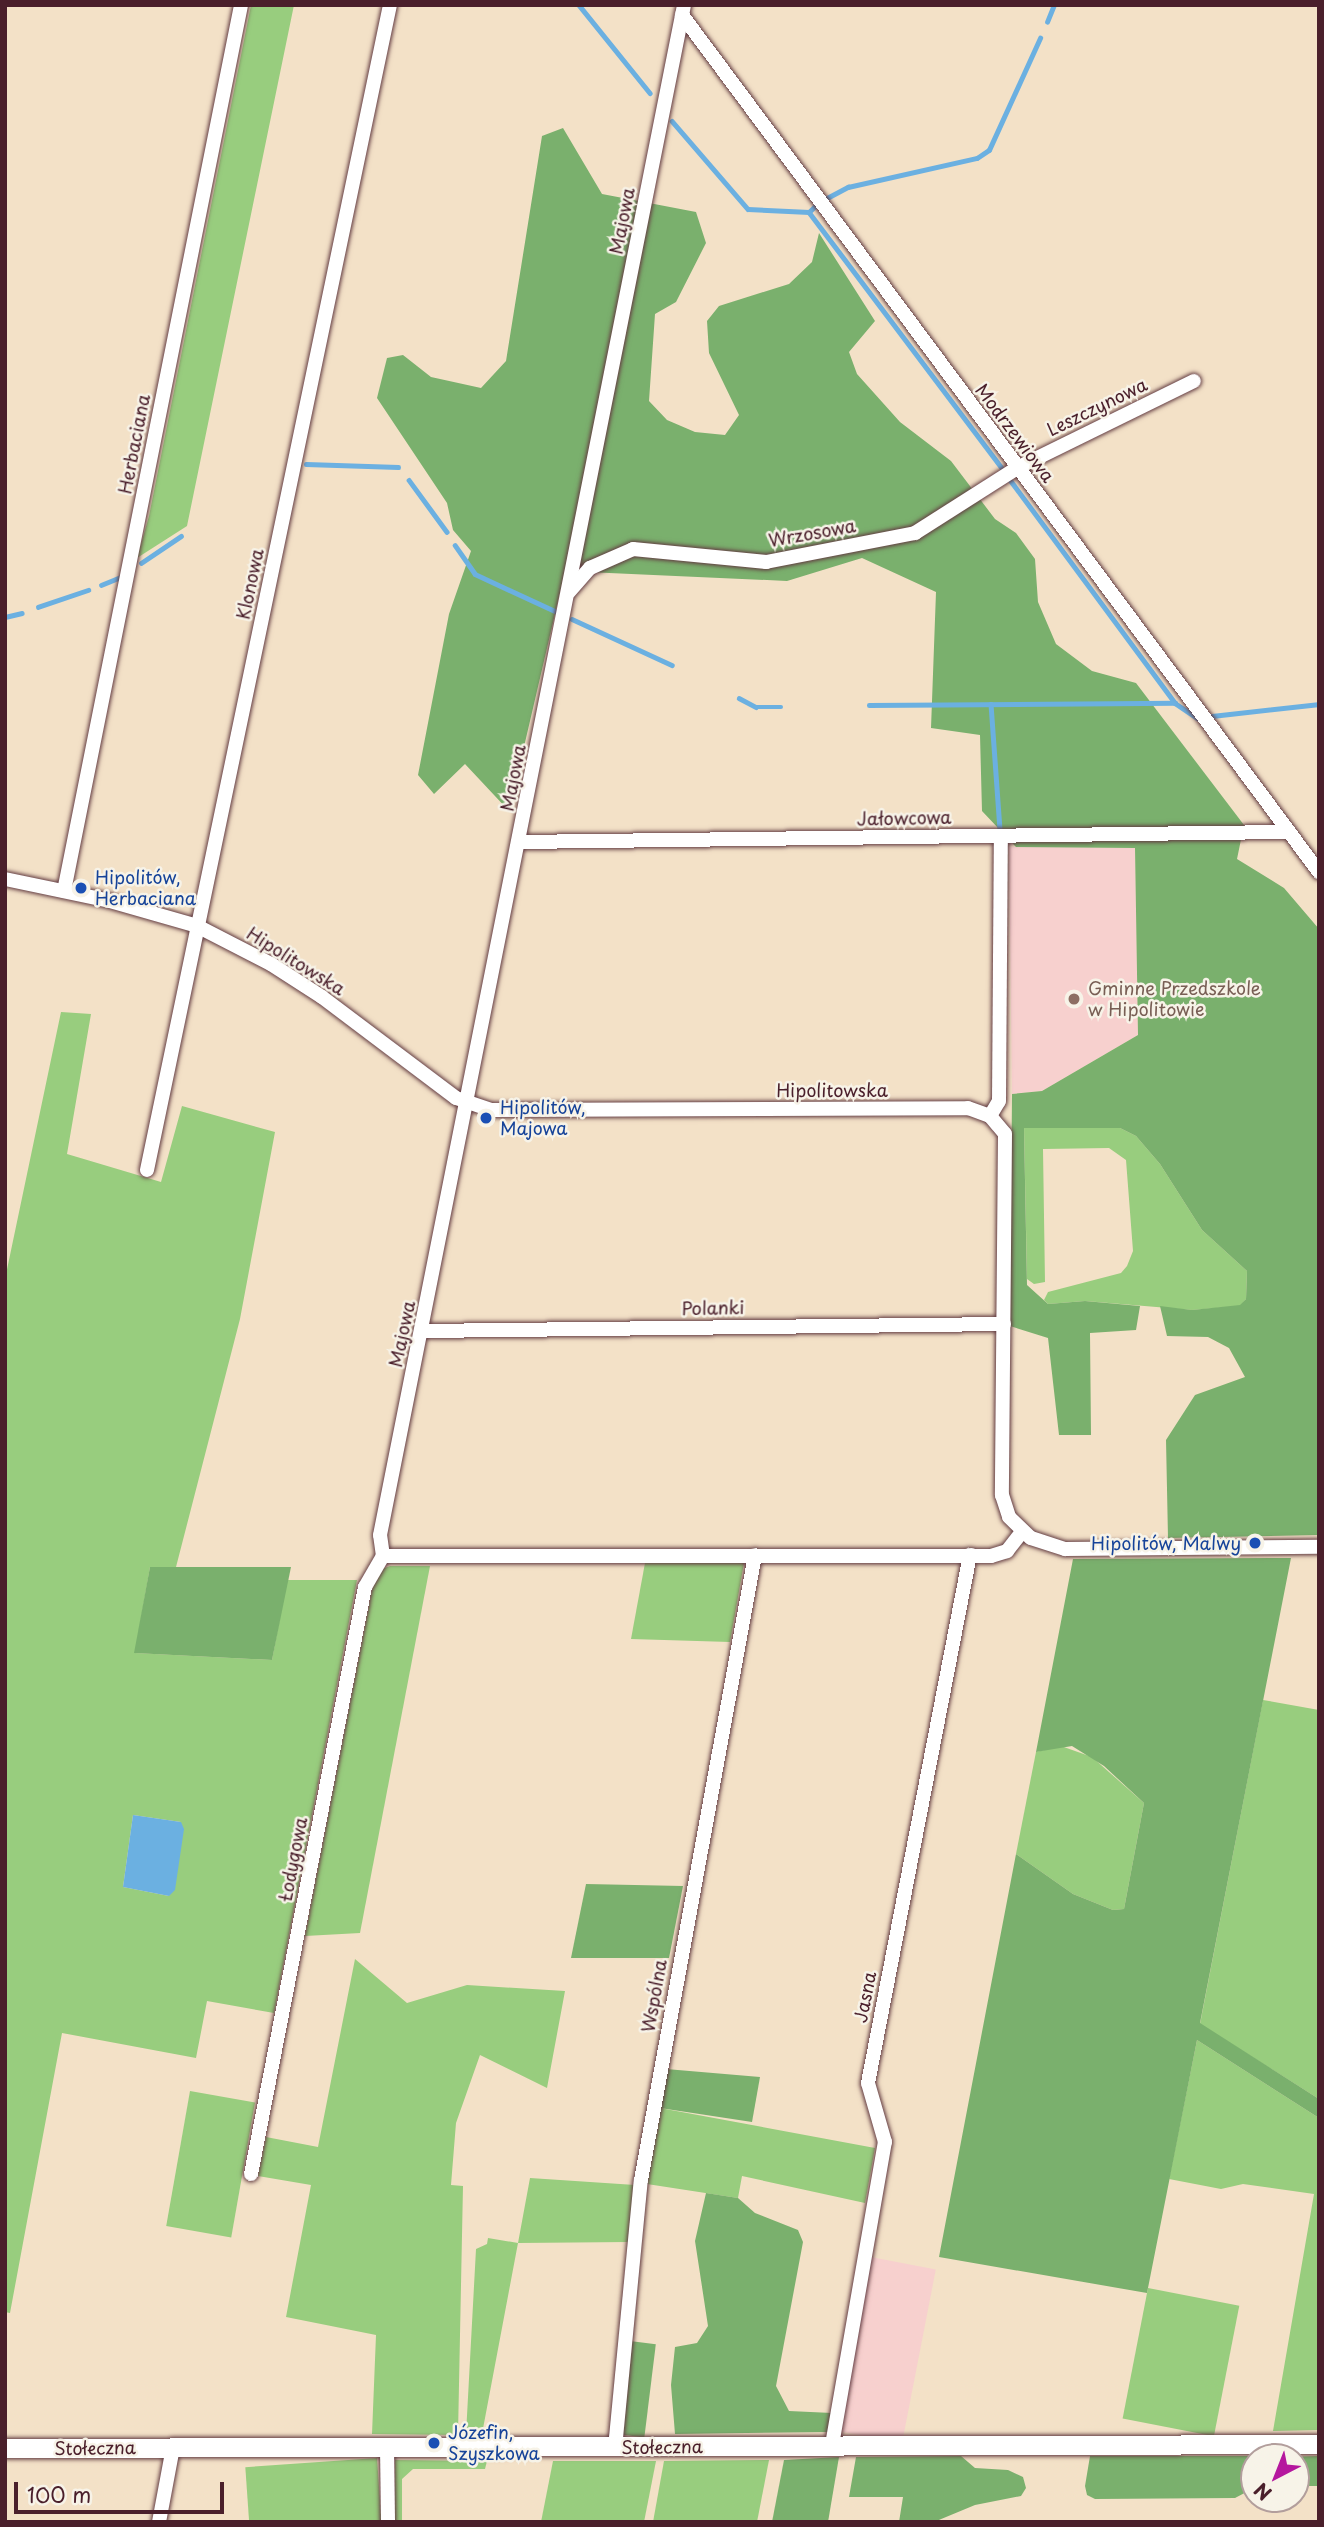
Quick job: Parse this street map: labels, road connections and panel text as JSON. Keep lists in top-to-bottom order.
{
  "streets": {
    "street": [
      "Majowa",
      "Leszczynowa",
      "Modrzewiowa",
      "Herbaciana",
      "Wrzosowa",
      "Klonowa",
      "Jałowcowa",
      "Hipolitowska",
      "Polanki",
      "Łodygowa",
      "Wspólna",
      "Jasna",
      "Stołeczna"
    ]
  },
  "crossings": [
    ["Majowa", "Modrzewiowa"],
    ["Majowa", "Wrzosowa"],
    ["Majowa", "Jałowcowa"],
    ["Majowa", "Hipolitowska"],
    ["Majowa", "Polanki"],
    ["Majowa", "Łodygowa"],
    ["Leszczynowa", "Modrzewiowa"],
    ["Leszczynowa", "Wrzosowa"],
    ["Modrzewiowa", "Wrzosowa"],
    ["Modrzewiowa", "Jałowcowa"],
    ["Herbaciana", "Hipolitowska"],
    ["Klonowa", "Hipolitowska"],
    ["Wspólna", "Stołeczna"],
    ["Jasna", "Stołeczna"]
  ],
  "places": [
    "Hipolitów, Herbaciana",
    "Gminne Przedszkole w Hipolitowie",
    "Hipolitów, Majowa",
    "Hipolitów, Malwy",
    "Józefin, Szyszkowa"
  ],
  "scale_bar": "100 m",
  "north": "bottom left"
}
